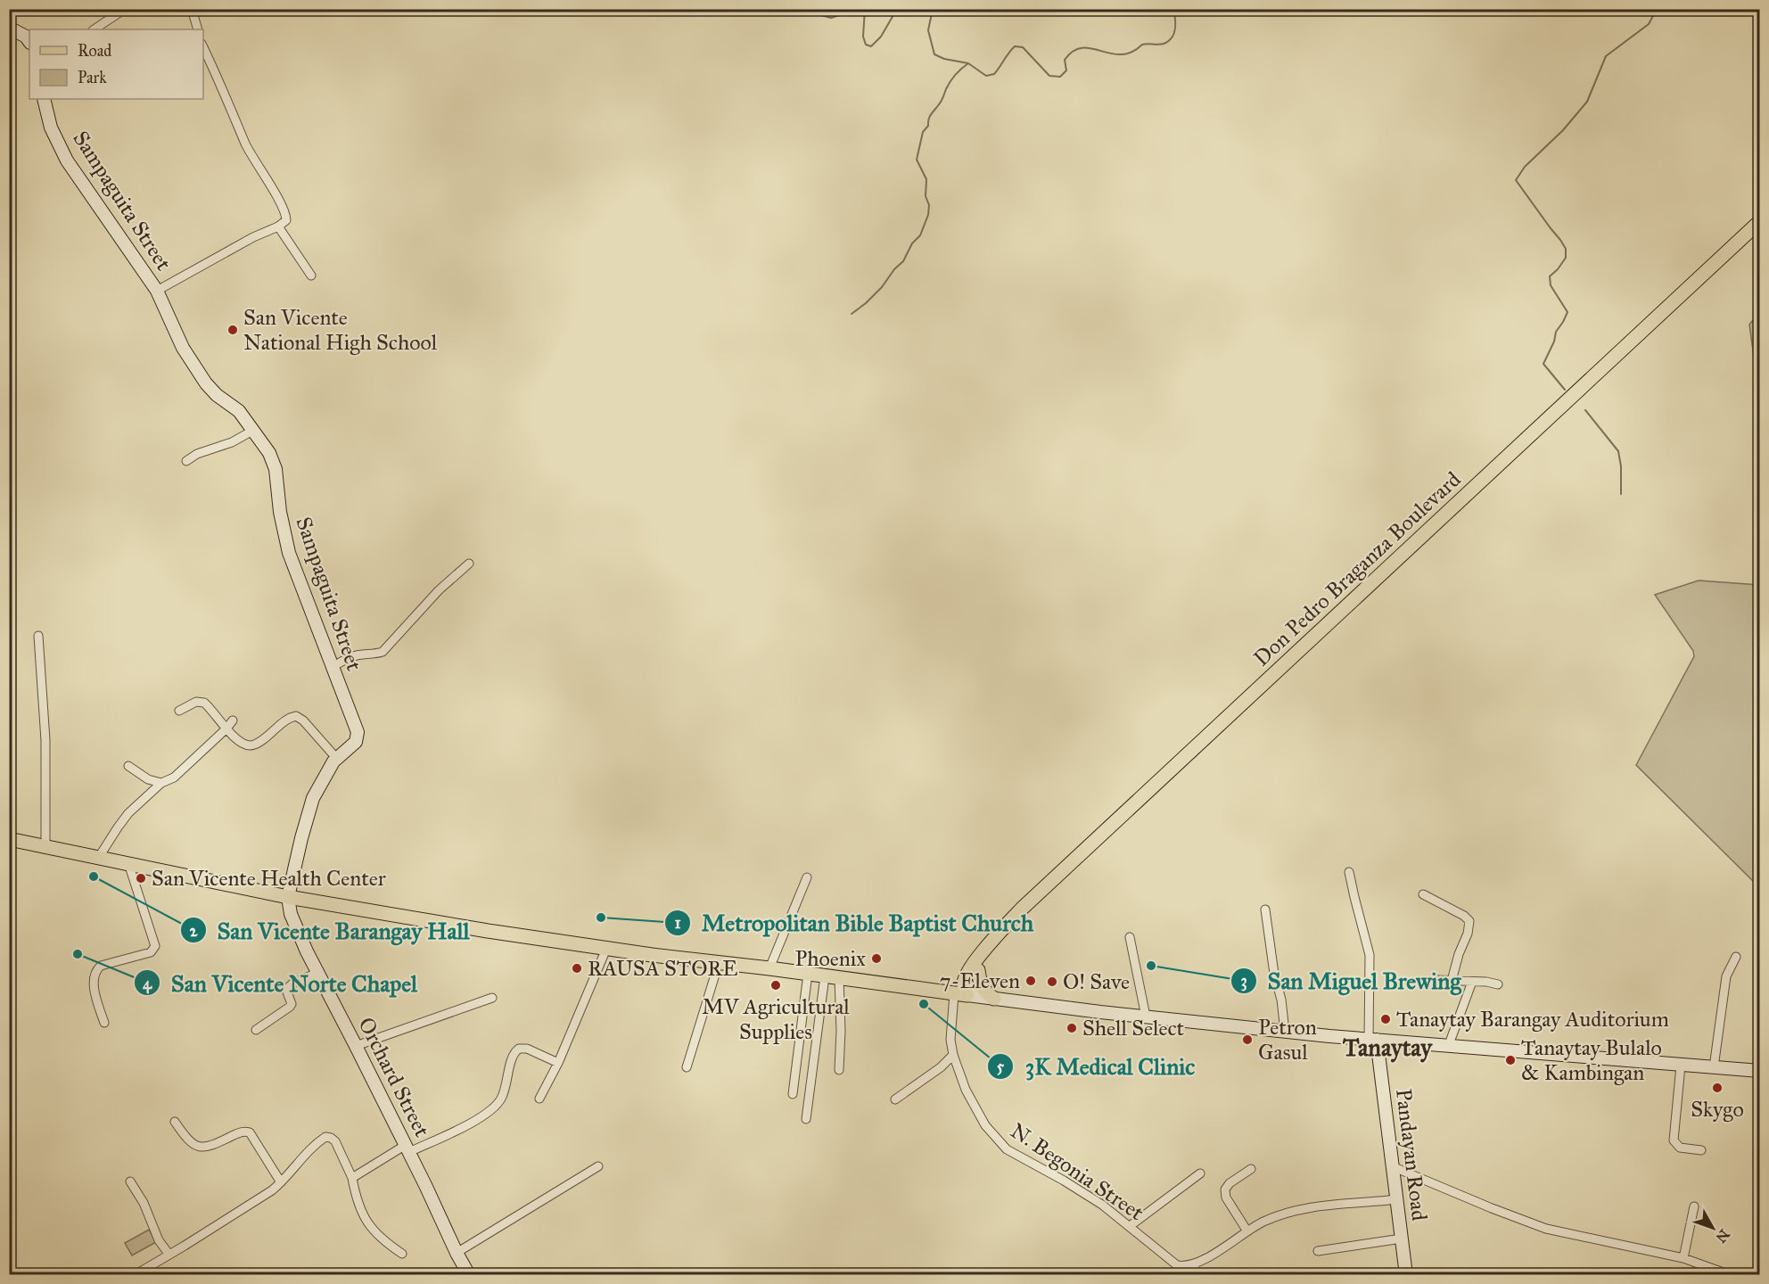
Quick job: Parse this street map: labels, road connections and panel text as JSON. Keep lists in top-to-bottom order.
{
  "streets": {
    "main road": ["Don Pedro Braganza Boulevard"],
    "street": [
      "Sampaguita Street",
      "Orchard Street",
      "Pandayan Road",
      "N. Begonia Street"
    ]
  },
  "crossings": [
    ["Sampaguita Street", "Orchard Street"],
    ["Don Pedro Braganza Boulevard", "N. Begonia Street"]
  ],
  "districts": ["Tanaytay"],
  "places": [
    "San Vicente National High School",
    "San Vicente Barangay Hall",
    "San Vicente Health Center",
    "Metropolitan Bible Baptist Church",
    "San Vicente Norte Chapel",
    "Phoenix",
    "San Miguel Brewing",
    "RAUSA STORE",
    "7-Eleven",
    "O! Save",
    "MV Agricultural Supplies",
    "3K Medical Clinic",
    "Tanaytay Barangay Auditorium",
    "Shell Select",
    "Petron Gasul",
    "Tanaytay Bulalo & Kambingan",
    "Skygo"
  ],
  "legend": ["Road", "Park"],
  "north": "bottom right"
}
